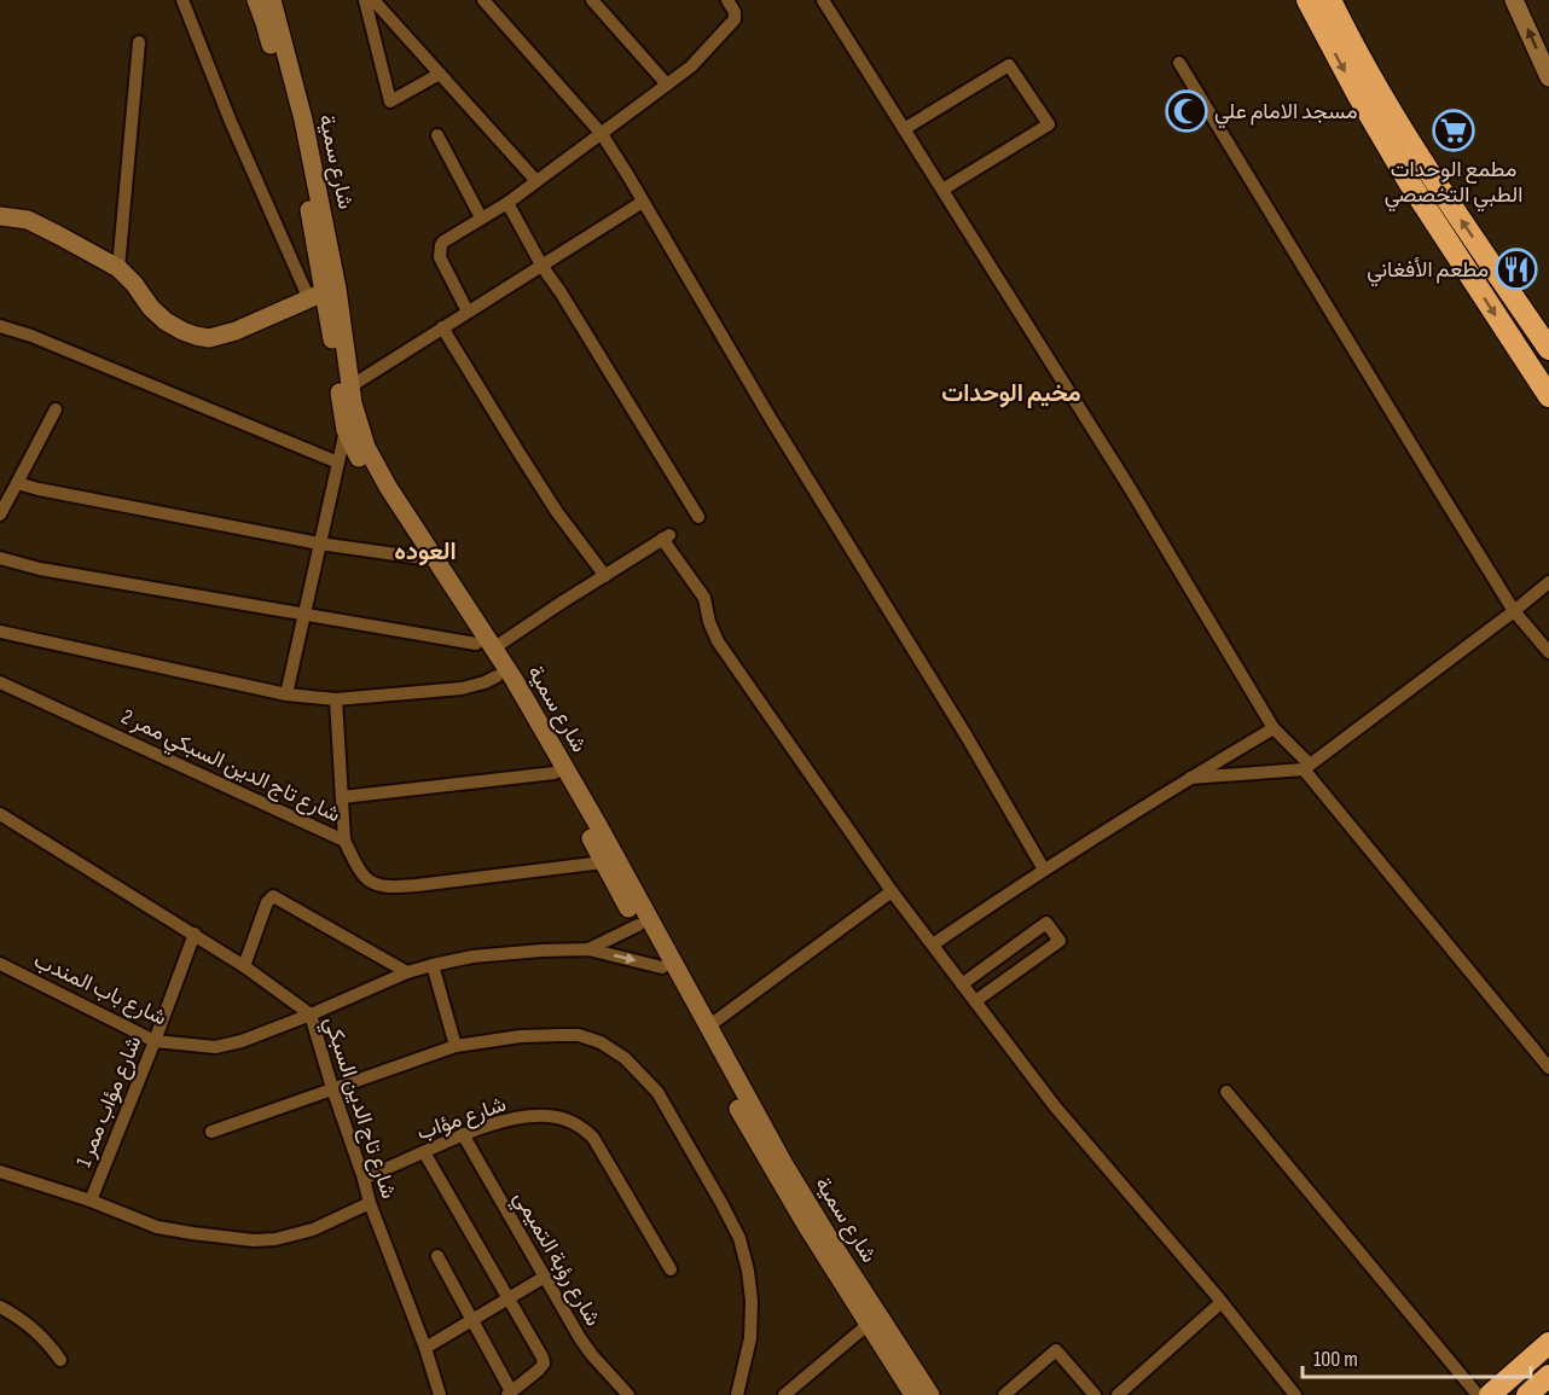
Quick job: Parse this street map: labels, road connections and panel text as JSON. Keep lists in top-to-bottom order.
{
  "streets": {
    "street": [
      "شارع سمية",
      "شارع تاج الدين السبكي ممر 2",
      "شارع باب المندب",
      "شارع مؤاب ممر 1",
      "شارع تاج الدين السبكي",
      "شارع مؤاب",
      "شارع رؤبة التميمي"
    ]
  },
  "crossings": [
    ["شارع سمية", "شارع تاج الدين السبكي ممر 2"],
    ["شارع باب المندب", "شارع مؤاب ممر 1"],
    ["شارع باب المندب", "شارع تاج الدين السبكي"],
    ["شارع مؤاب ممر 1", "شارع تاج الدين السبكي"],
    ["شارع تاج الدين السبكي", "شارع مؤاب"],
    ["شارع مؤاب", "شارع رؤبة التميمي"]
  ],
  "districts": ["مخيم الوحدات", "العوده"],
  "places": {
    "mosque": ["مسجد الامام علي"],
    "supermarket": ["مطمع الوحدات الطبي التخصصي"],
    "restaurant": ["مطعم الأفغاني"]
  },
  "scale_bar": "100 m"
}
